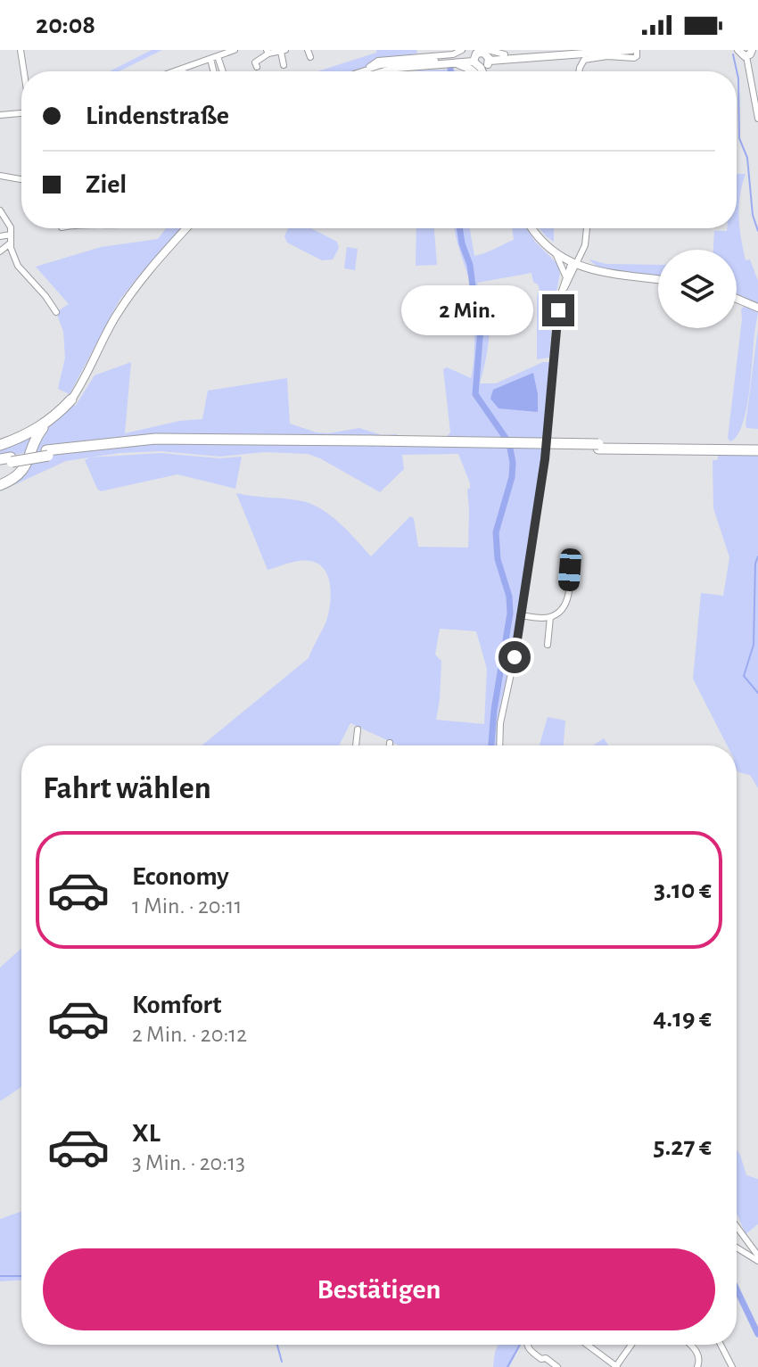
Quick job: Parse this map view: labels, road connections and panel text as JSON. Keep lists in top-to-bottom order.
{
  "page": {
    "status": "20:08",
    "banner": ["Lindenstraße", "Ziel"],
    "bubble": "2 Min.",
    "heading": "Fahrt wählen",
    "list": [
      {
        "name": "Economy",
        "note": "1 Min. · 20:11",
        "value": "3.10 €"
      },
      {
        "name": "Komfort",
        "note": "2 Min. · 20:12",
        "value": "4.19 €"
      },
      {
        "name": "XL",
        "note": "3 Min. · 20:13",
        "value": "5.27 €"
      }
    ],
    "buttons": "Bestätigen"
  }
}
